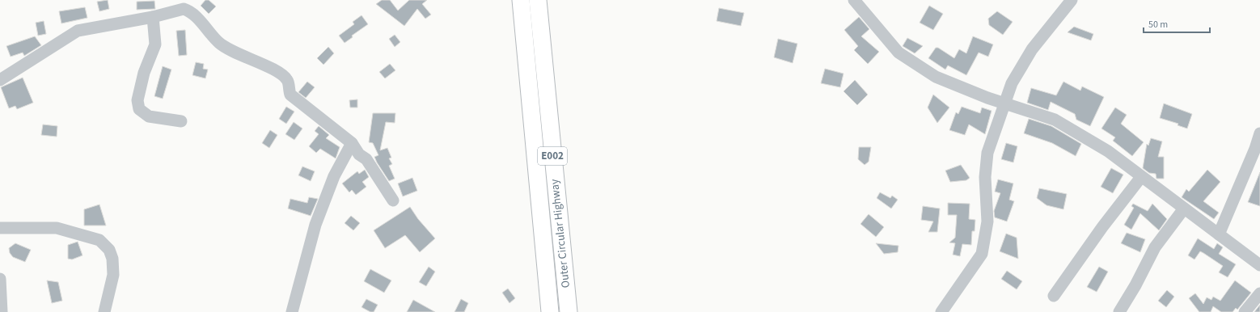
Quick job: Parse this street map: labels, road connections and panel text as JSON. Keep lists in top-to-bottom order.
{
  "streets": {
    "highway": ["E002", "Outer Circular Highway"]
  },
  "scale_bar": "50 m"
}
